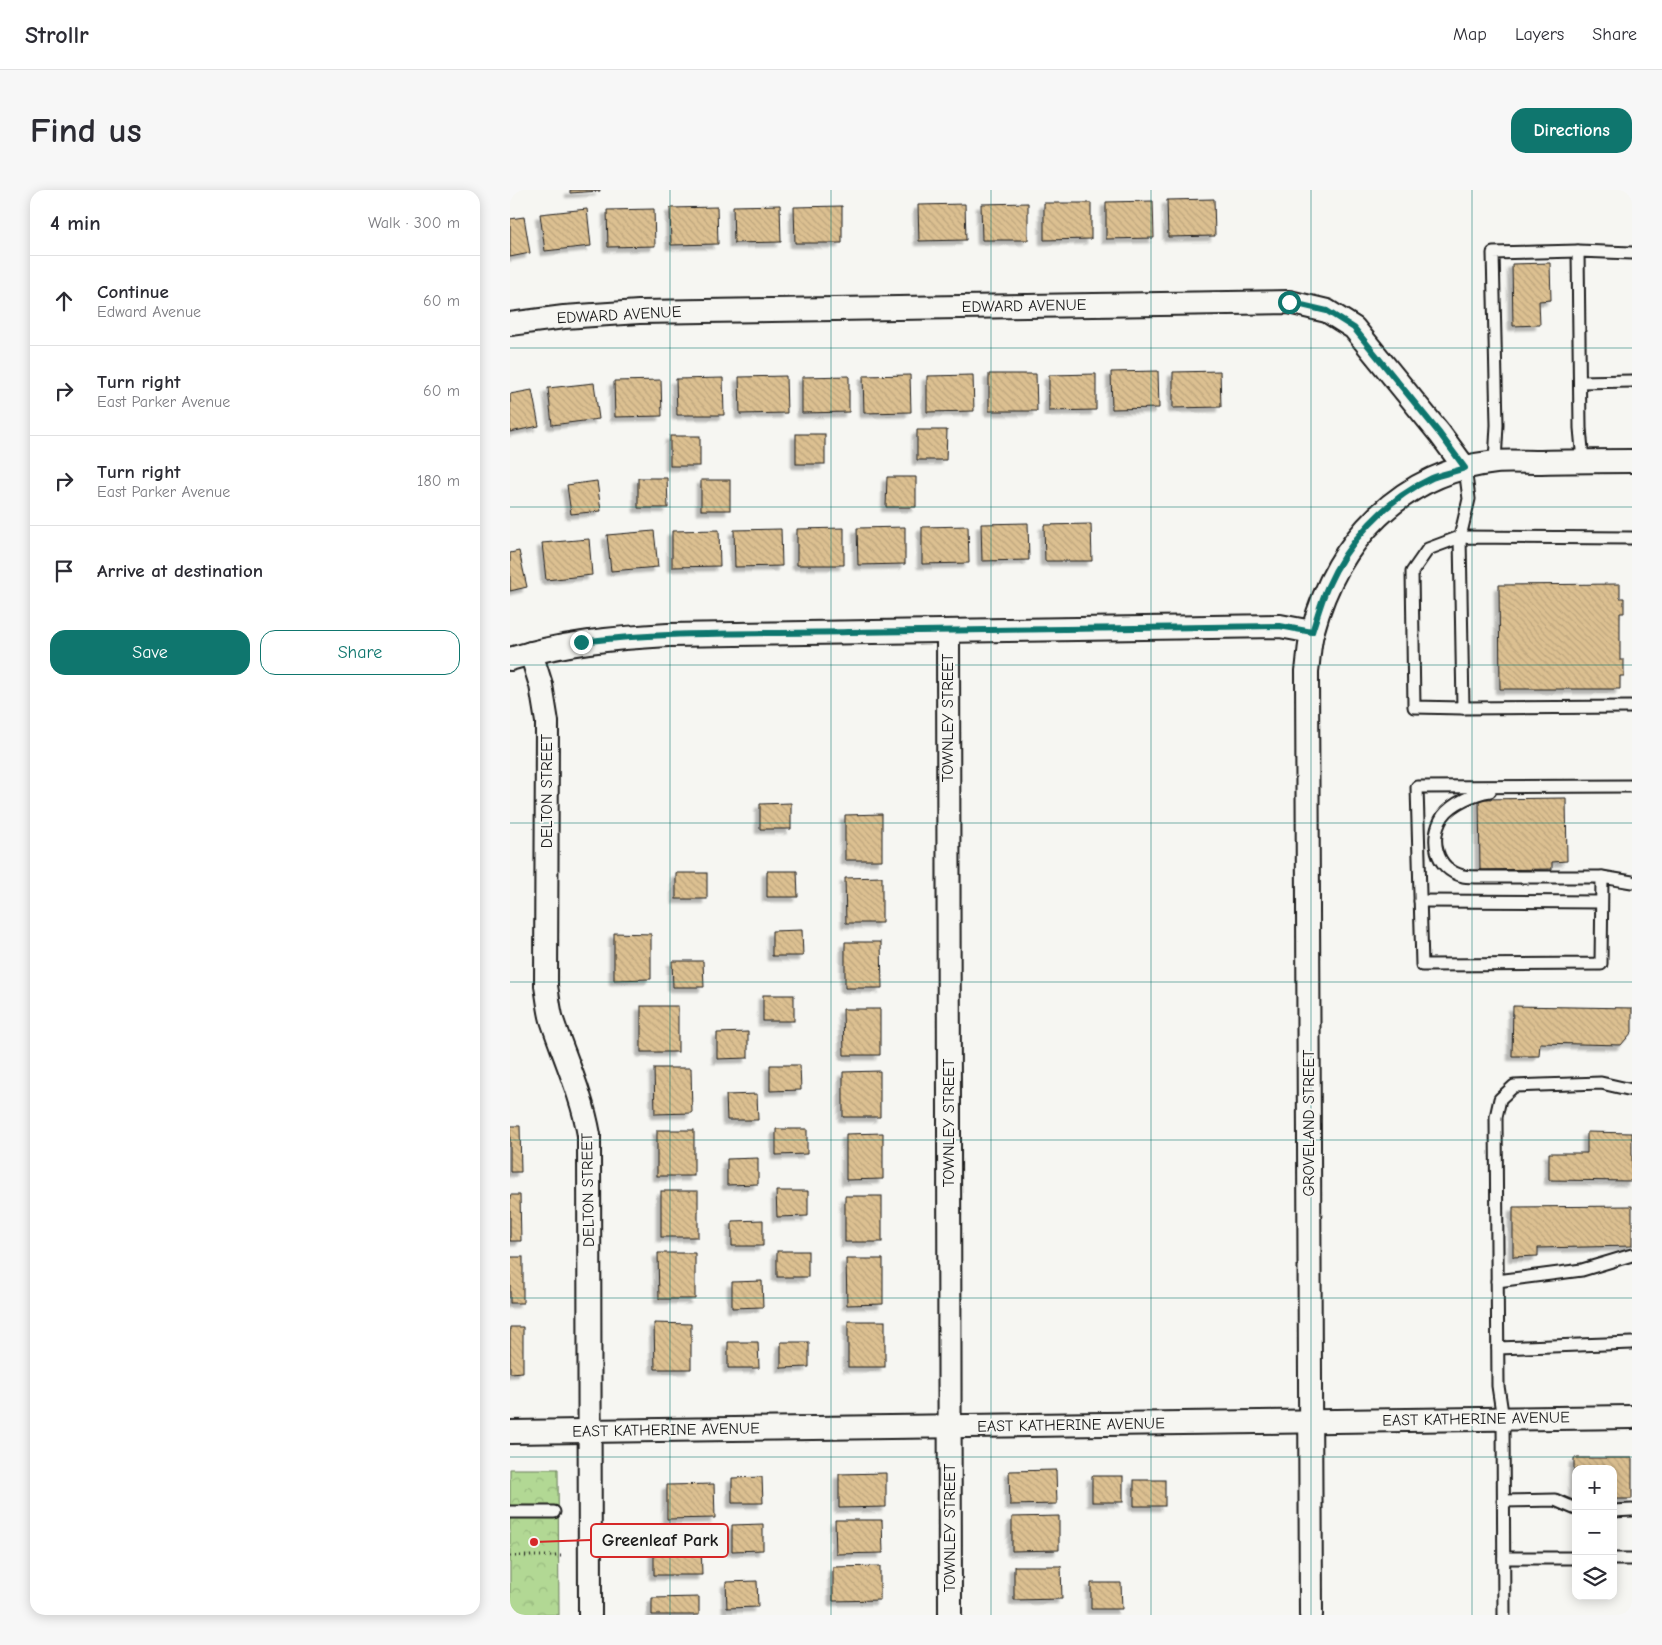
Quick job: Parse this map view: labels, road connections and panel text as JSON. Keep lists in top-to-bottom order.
{
  "streets": {
    "street": [
      "EDWARD AVENUE",
      "TOWNLEY STREET",
      "DELTON STREET",
      "GROVELAND STREET",
      "EAST KATHERINE AVENUE"
    ]
  },
  "crossings": [
    ["EDWARD AVENUE", "GROVELAND STREET"],
    ["TOWNLEY STREET", "EAST KATHERINE AVENUE"],
    ["DELTON STREET", "EAST KATHERINE AVENUE"],
    ["GROVELAND STREET", "EAST KATHERINE AVENUE"]
  ],
  "places": ["Greenleaf Park"],
  "page": {
    "header": "Strollr",
    "nav": ["Map", "Layers", "Share"],
    "buttons": [
      "Directions",
      ["Save", "Share"]
    ],
    "title": "Find us",
    "heading": ["4 min", "Walk · 300 m"],
    "list": [
      ["Continue", "Edward Avenue", "60 m"],
      ["Turn right", "East Parker Avenue", "60 m"],
      ["Turn right", "East Parker Avenue", "180 m"],
      "Arrive at destination"
    ],
    "map_buttons": ["+", "−"]
  }
}
